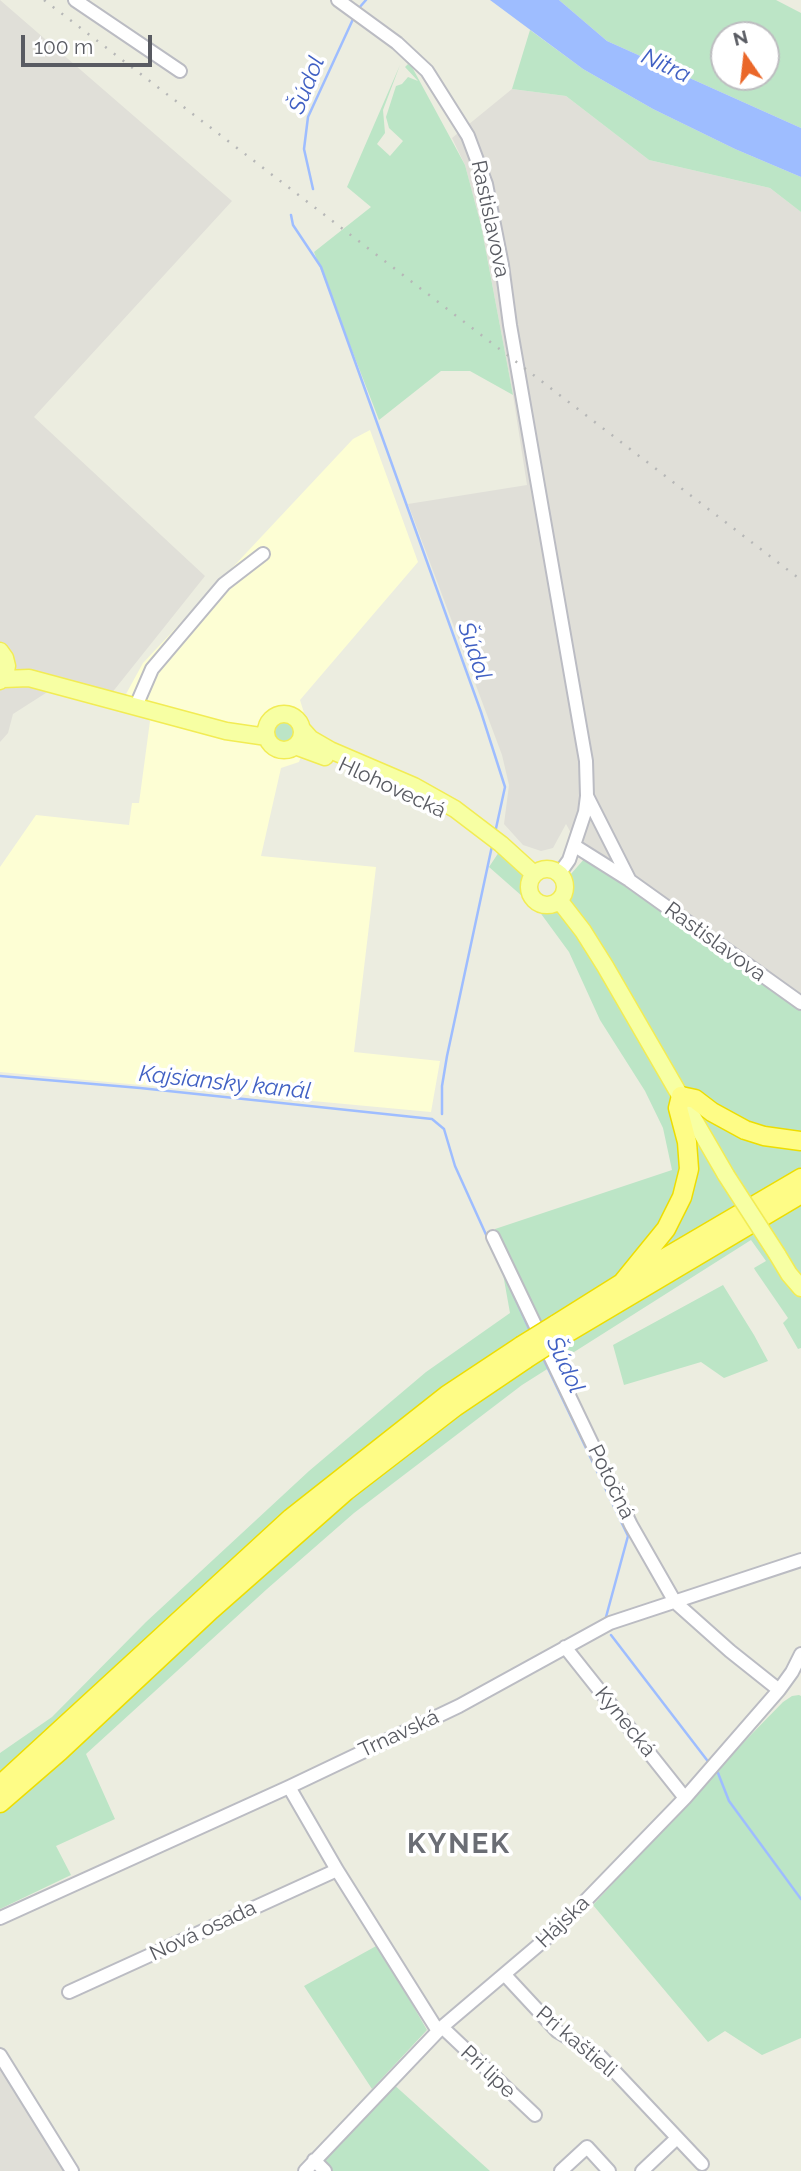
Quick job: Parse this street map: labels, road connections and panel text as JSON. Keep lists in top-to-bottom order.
{
  "streets": {
    "main road": ["Hlohovecká"],
    "street": [
      "Rastislavova",
      "Potočná",
      "Kynecká",
      "Trnavská",
      "Hájska",
      "Nová osada",
      "Pri kaštieli",
      "Pri lipe"
    ]
  },
  "crossings": [
    ["Potočná", "Trnavská"],
    ["Potočná", "Hájska"],
    ["Kynecká", "Trnavská"],
    ["Kynecká", "Hájska"],
    ["Hájska", "Pri kaštieli"],
    ["Hájska", "Pri lipe"]
  ],
  "districts": ["KYNEK"],
  "water": ["Nitra", "Šúdol", "Kajsiansky kanál"],
  "scale_bar": "100 m",
  "north": "top"
}
